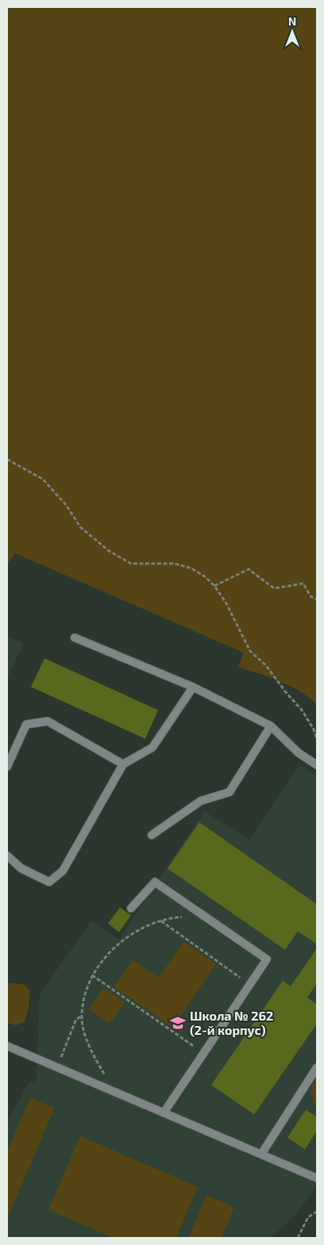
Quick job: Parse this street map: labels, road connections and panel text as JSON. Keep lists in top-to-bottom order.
{
  "places": {
    "school or university": ["Школа № 262 (2-й корпус)"]
  },
  "north": "top"
}
